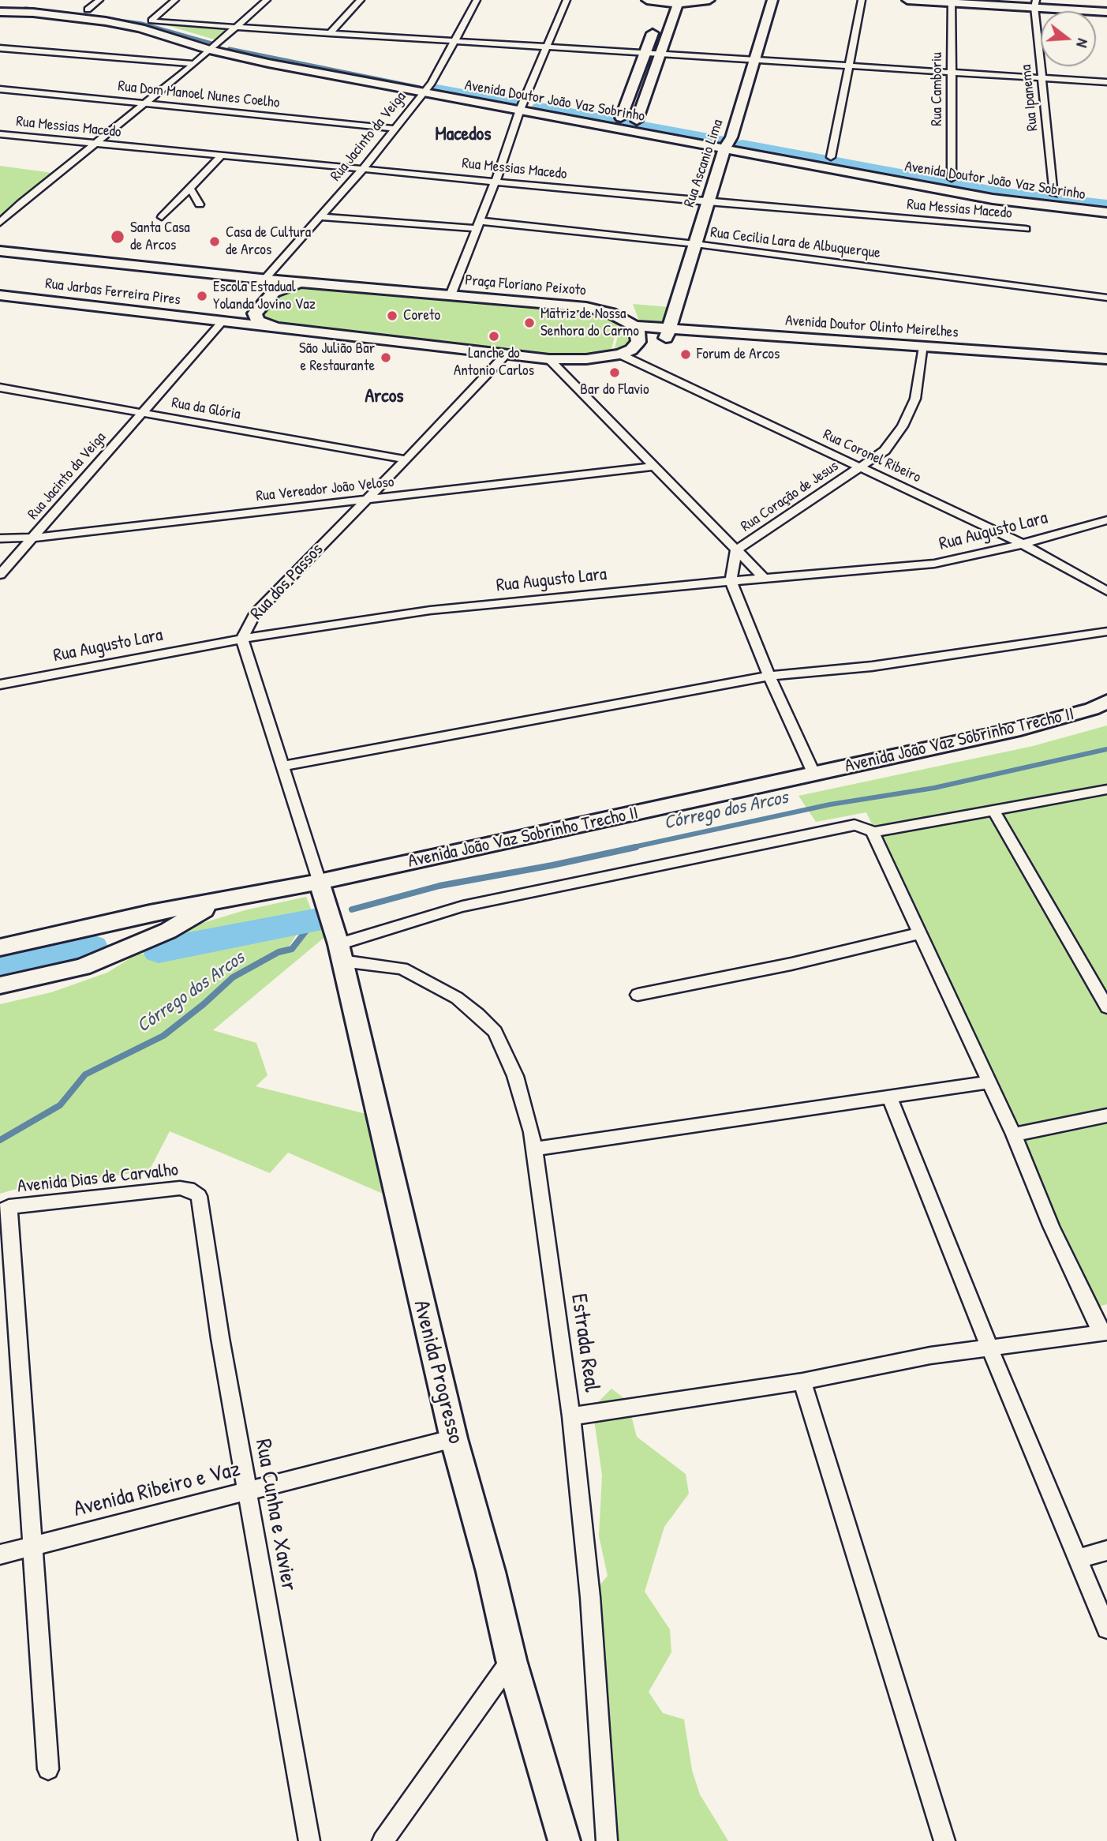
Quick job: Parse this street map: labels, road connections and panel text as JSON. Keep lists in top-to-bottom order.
{
  "streets": {
    "street": [
      "Rua Camboriu",
      "Rua Dom Manoel Nunes Coelho",
      "Rua Ipanema",
      "Avenida Doutor João Vaz Sobrinho",
      "Rua Messias Macedo",
      "Rua Jacinto da Veiga",
      "Rua Ascanio Lima",
      "Rua Cecilia Lara de Albuquerque",
      "Praça Floriano Peixoto",
      "Rua Jarbas Ferreira Pires",
      "Avenida Doutor Olinto Meirelhes",
      "Rua da Glória",
      "Rua Coronel Ribeiro",
      "Rua Vereador João Veloso",
      "Rua Coração de Jesus",
      "Rua Augusto Lara",
      "Rua dos Passos",
      "Avenida João Vaz Sobrinho Trecho II",
      "Avenida Dias de Carvalho",
      "Estrada Real",
      "Avenida Progresso",
      "Avenida Ribeiro e Vaz",
      "Rua Cunha e Xavier"
    ]
  },
  "crossings": [
    ["Rua Dom Manoel Nunes Coelho", "Rua Jacinto da Veiga"],
    ["Rua Ipanema", "Avenida Doutor João Vaz Sobrinho"],
    ["Avenida Doutor João Vaz Sobrinho", "Rua Jacinto da Veiga"],
    ["Avenida Doutor João Vaz Sobrinho", "Rua Ascanio Lima"],
    ["Rua Messias Macedo", "Rua Jacinto da Veiga"],
    ["Rua Messias Macedo", "Rua Ascanio Lima"],
    ["Rua Jacinto da Veiga", "Rua Cecilia Lara de Albuquerque"],
    ["Rua Jacinto da Veiga", "Praça Floriano Peixoto"],
    ["Rua Jacinto da Veiga", "Rua Jarbas Ferreira Pires"],
    ["Rua Jacinto da Veiga", "Rua da Glória"],
    ["Rua Jacinto da Veiga", "Rua Vereador João Veloso"],
    ["Rua Ascanio Lima", "Rua Cecilia Lara de Albuquerque"],
    ["Rua Ascanio Lima", "Avenida Doutor Olinto Meirelhes"],
    ["Praça Floriano Peixoto", "Avenida Doutor Olinto Meirelhes"],
    ["Avenida Doutor Olinto Meirelhes", "Rua Coração de Jesus"],
    ["Rua da Glória", "Rua dos Passos"],
    ["Rua Coronel Ribeiro", "Rua Coração de Jesus"],
    ["Rua Coronel Ribeiro", "Rua Augusto Lara"],
    ["Rua Vereador João Veloso", "Rua dos Passos"],
    ["Rua Coração de Jesus", "Rua Augusto Lara"],
    ["Rua Augusto Lara", "Rua dos Passos"],
    ["Rua dos Passos", "Avenida João Vaz Sobrinho Trecho II"],
    ["Rua dos Passos", "Avenida Progresso"],
    ["Avenida João Vaz Sobrinho Trecho II", "Avenida Progresso"],
    ["Avenida Dias de Carvalho", "Rua Cunha e Xavier"],
    ["Estrada Real", "Avenida Progresso"],
    ["Avenida Progresso", "Avenida Ribeiro e Vaz"],
    ["Avenida Ribeiro e Vaz", "Rua Cunha e Xavier"]
  ],
  "districts": ["Macedos", "Arcos"],
  "water": ["Córrego dos Arcos"],
  "places": [
    "Santa Casa de Arcos",
    "Casa de Cultura de Arcos",
    "Escola Estadual Yolanda Jovino Vaz",
    "Coreto",
    "Matriz de Nossa Senhora do Carmo",
    "Lanche do Antonio Carlos",
    "Forum de Arcos",
    "São Julião Bar e Restaurante",
    "Bar do Flavio"
  ],
  "north": "right"
}
